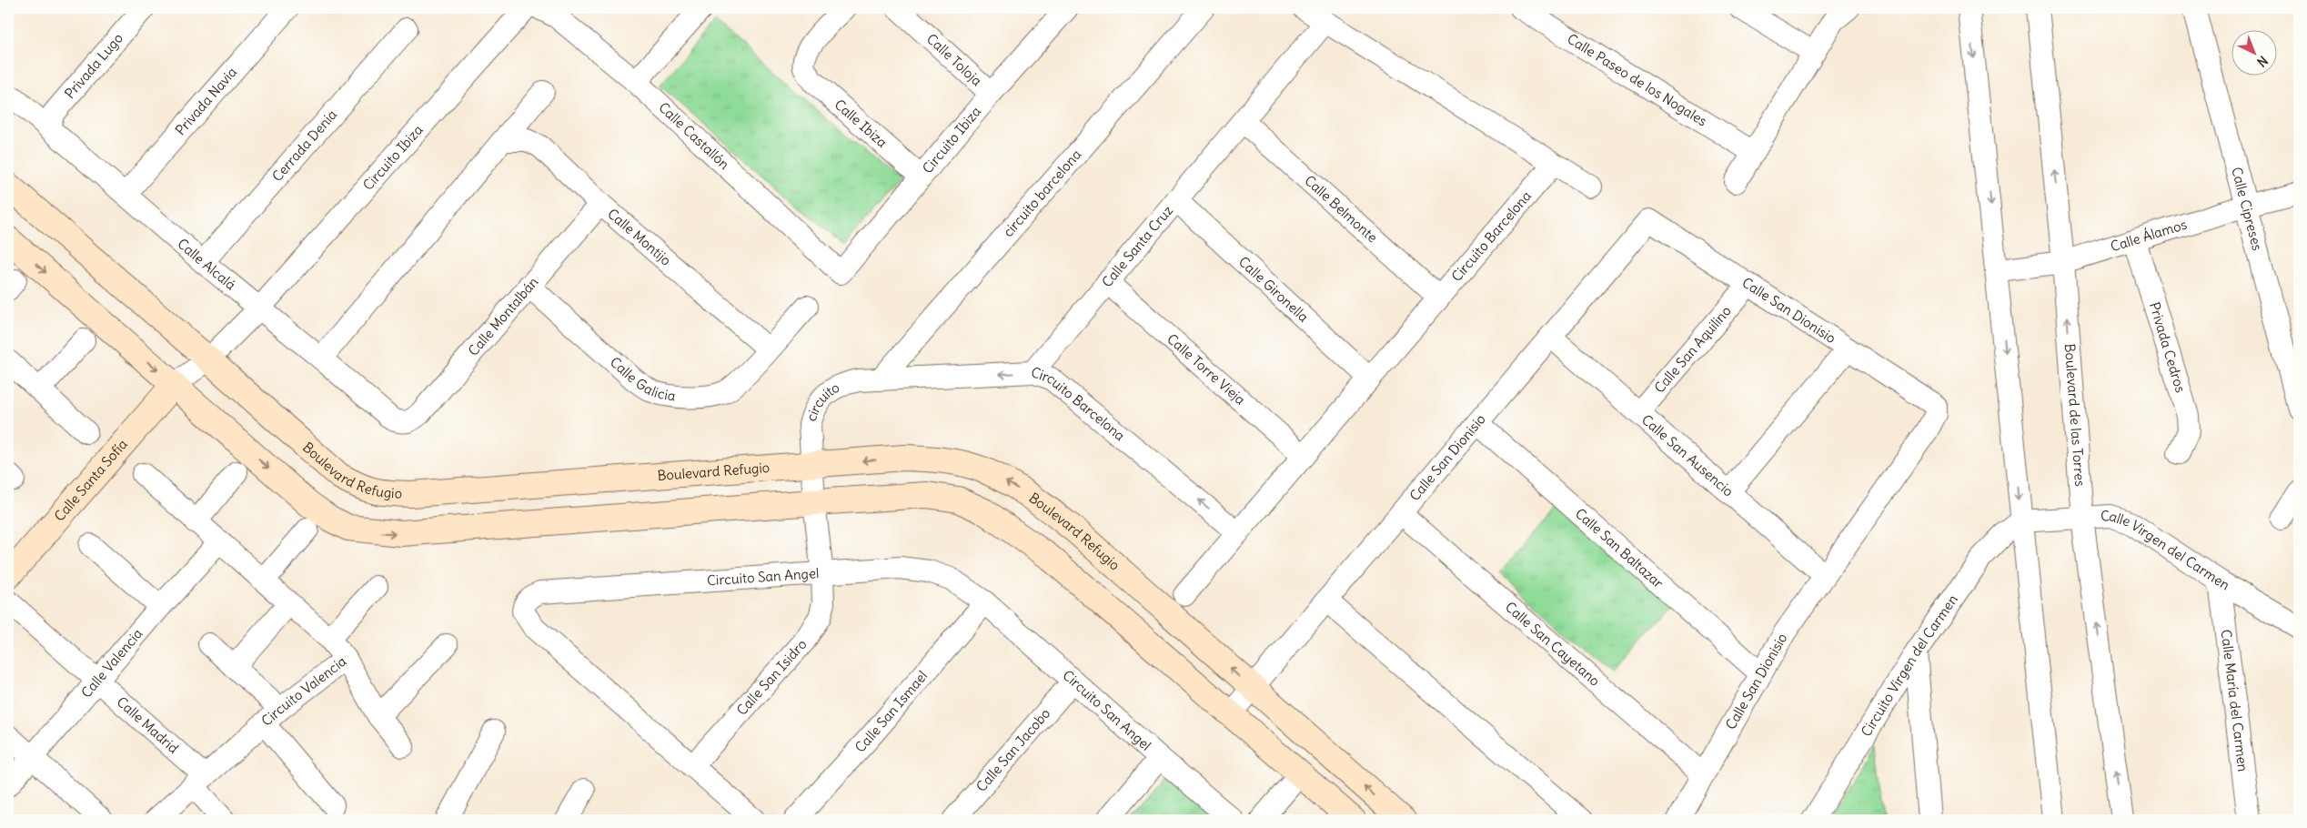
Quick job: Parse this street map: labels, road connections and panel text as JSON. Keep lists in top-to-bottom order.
{
  "streets": {
    "street": [
      "Calle Toloja",
      "Privada Lugo",
      "Calle Paseo de los Nogales",
      "Privada Navia",
      "Calle Ibiza",
      "Calle Castallón",
      "Circuito Ibiza",
      "Cerrada Denia",
      "circuito barcelona",
      "Calle Cipreses",
      "Calle Belmonte",
      "Calle Álamos",
      "Circuito Barcelona",
      "Calle Montijo",
      "Calle Santa Cruz",
      "Calle Alcalá",
      "Calle Gironella",
      "Calle San Dionisio",
      "Calle Montalbán",
      "Privada Cedros",
      "Calle San Aquilino",
      "Calle Torre Vieja",
      "Calle Galicia",
      "circuito",
      "Boulevard de las Torres",
      "Calle San Ausencio",
      "Boulevard Refugio",
      "Calle Santa Sofía",
      "Calle San Baltazar",
      "Calle Virgen del Carmen",
      "Circuito San Angel",
      "Calle San Cayetano",
      "Calle Valencia",
      "Circuito Virgen del Carmen",
      "Calle San Isidro",
      "Circuito Valencia",
      "Calle María del Carmen",
      "Calle San Ismael",
      "Calle Madrid",
      "Calle San Jacobo"
    ]
  },
  "crossings": [
    ["Calle Toloja", "Circuito Ibiza"],
    ["Privada Lugo", "Calle Alcalá"],
    ["Privada Navia", "Calle Alcalá"],
    ["Calle Ibiza", "Circuito Ibiza"],
    ["Calle Castallón", "Circuito Ibiza"],
    ["Circuito Ibiza", "Calle Alcalá"],
    ["Circuito Ibiza", "Boulevard Refugio"],
    ["Circuito Ibiza", "Calle Santa Sofía"],
    ["Cerrada Denia", "Calle Alcalá"],
    ["circuito barcelona", "Circuito Barcelona"],
    ["circuito barcelona", "circuito"],
    ["Calle Cipreses", "Calle Álamos"],
    ["Calle Belmonte", "Circuito Barcelona"],
    ["Calle Belmonte", "Calle Santa Cruz"],
    ["Calle Álamos", "Privada Cedros"],
    ["Calle Álamos", "Boulevard de las Torres"],
    ["Circuito Barcelona", "Calle Santa Cruz"],
    ["Circuito Barcelona", "Calle Gironella"],
    ["Circuito Barcelona", "Calle Torre Vieja"],
    ["Circuito Barcelona", "circuito"],
    ["Calle Montijo", "Calle Montalbán"],
    ["Calle Montijo", "Calle Galicia"],
    ["Calle Santa Cruz", "Calle Gironella"],
    ["Calle Santa Cruz", "Calle Torre Vieja"],
    ["Calle Alcalá", "Calle Montalbán"],
    ["Calle San Dionisio", "Calle San Aquilino"],
    ["Calle San Dionisio", "Calle San Ausencio"],
    ["Calle San Dionisio", "Boulevard Refugio"],
    ["Calle San Dionisio", "Calle San Baltazar"],
    ["Calle San Dionisio", "Calle San Cayetano"],
    ["Calle Montalbán", "Calle Galicia"],
    ["Calle San Aquilino", "Calle San Ausencio"],
    ["circuito", "Boulevard Refugio"],
    ["Boulevard de las Torres", "Calle Virgen del Carmen"],
    ["Calle Virgen del Carmen", "Circuito Virgen del Carmen"],
    ["Calle Virgen del Carmen", "Calle María del Carmen"],
    ["Circuito San Angel", "Calle San Isidro"],
    ["Circuito San Angel", "Calle San Ismael"],
    ["Circuito San Angel", "Calle San Jacobo"],
    ["Calle Valencia", "Circuito Valencia"],
    ["Calle Valencia", "Calle Madrid"],
    ["Circuito Valencia", "Calle Madrid"]
  ],
  "north": "bottom right"
}
